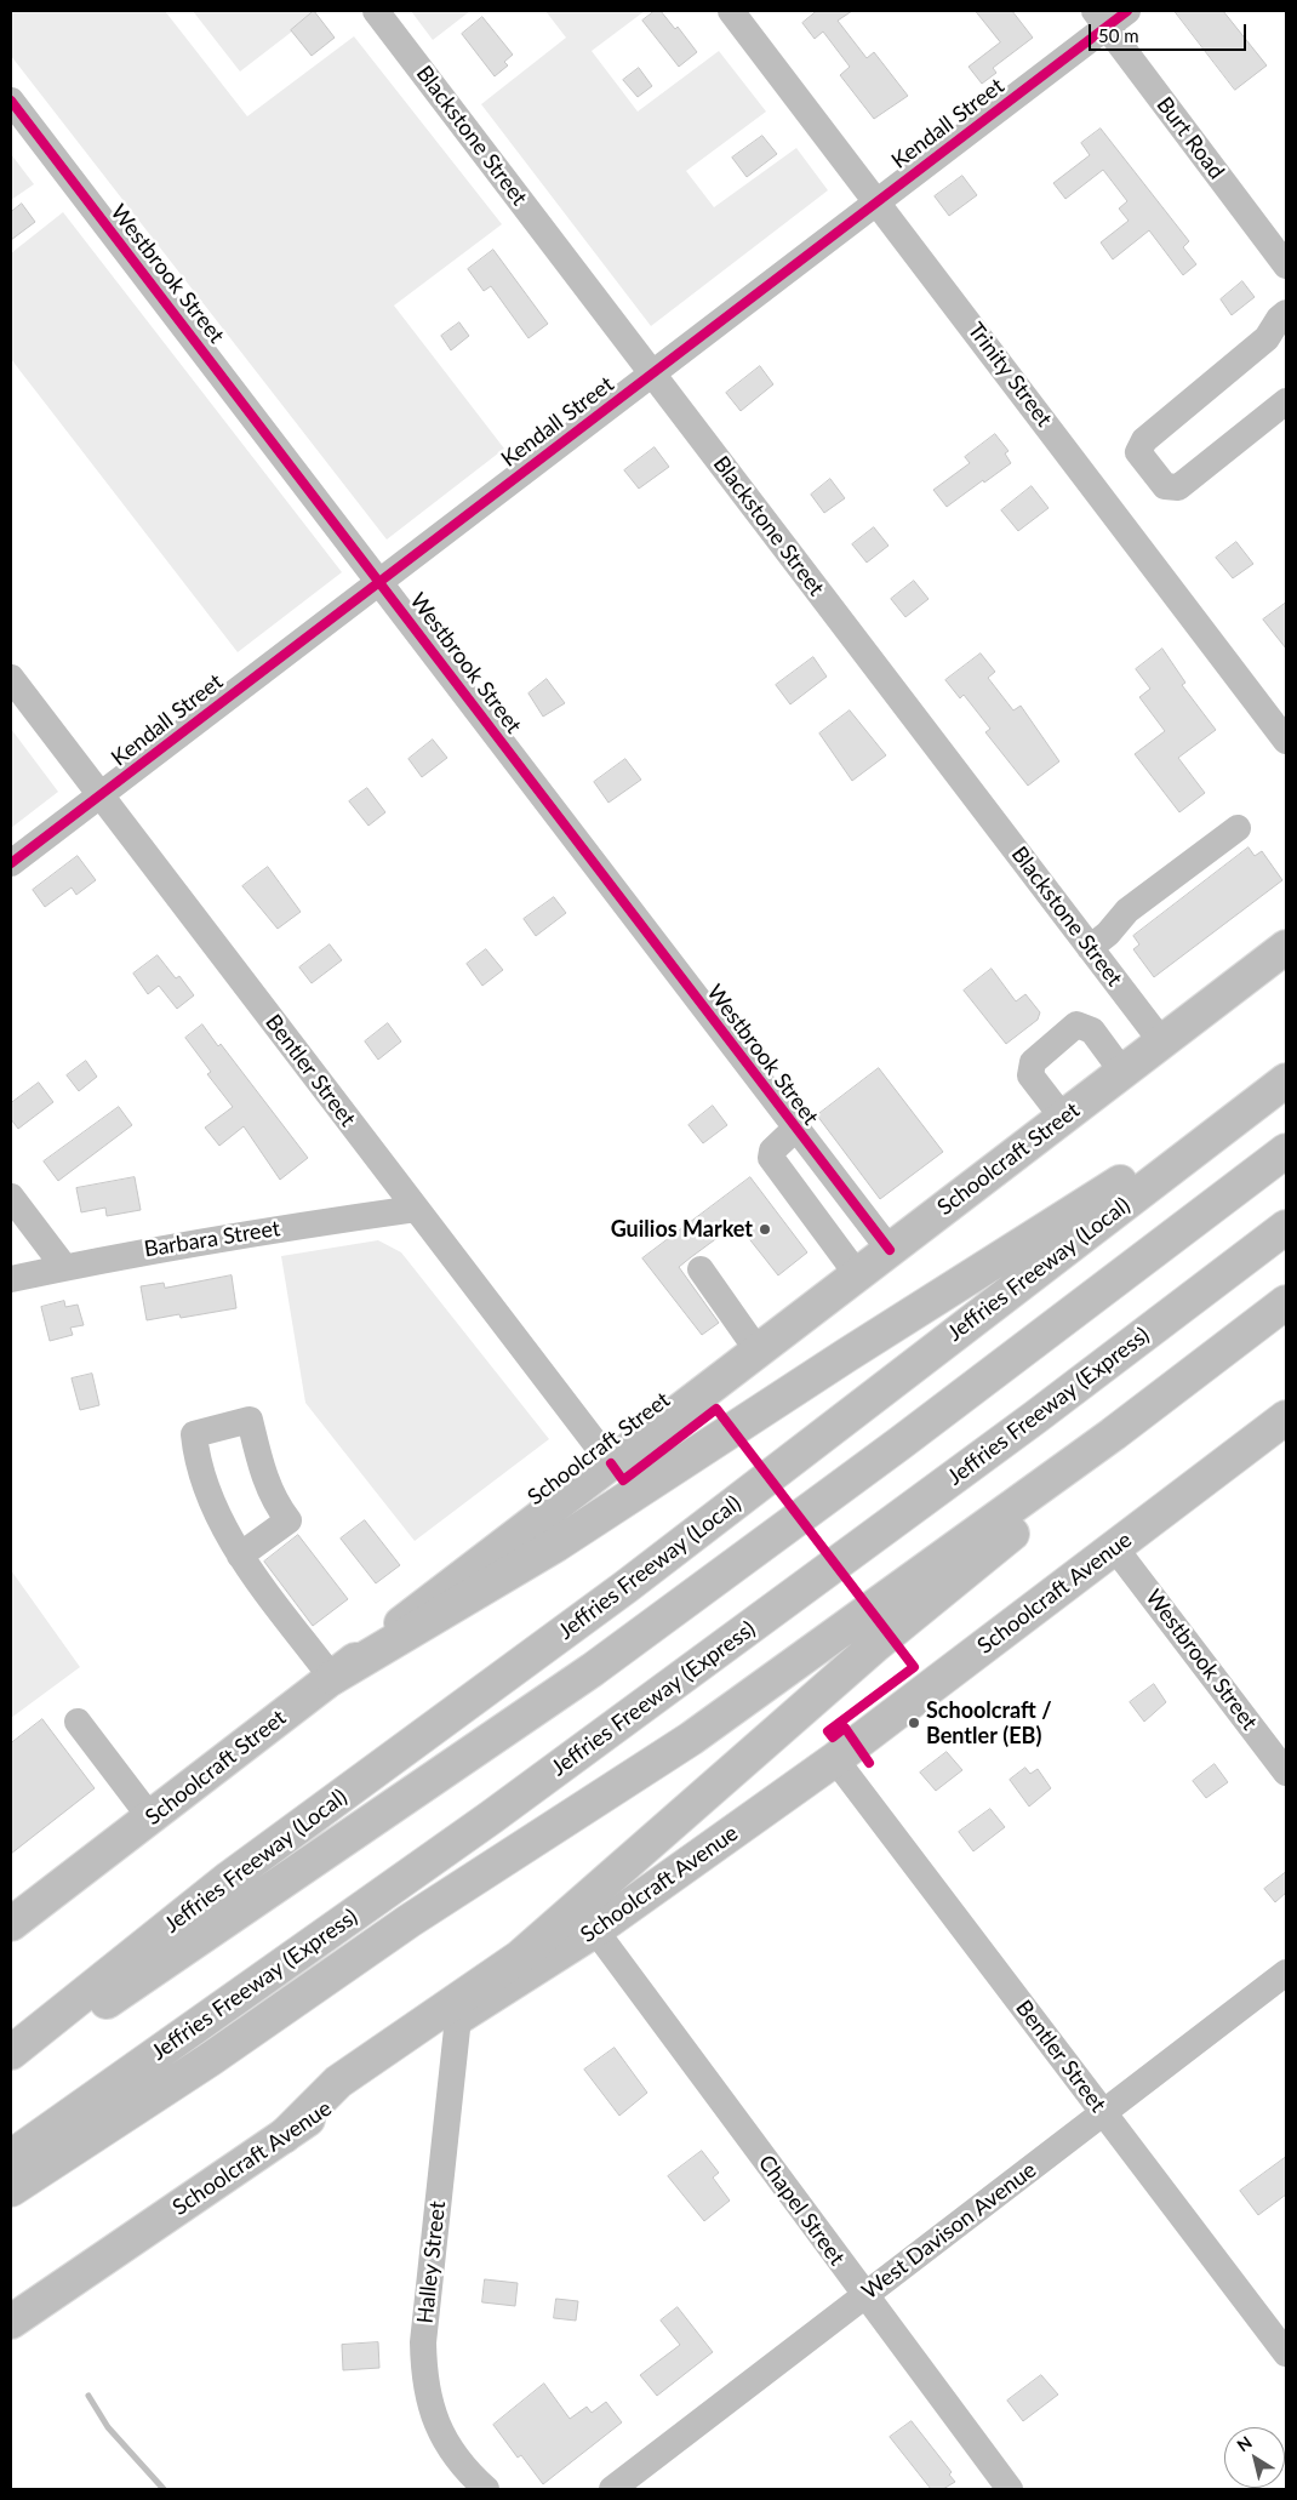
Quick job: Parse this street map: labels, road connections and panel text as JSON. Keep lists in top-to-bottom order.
{
  "streets": {
    "main road": [
      "Schoolcraft Street",
      "Jeffries Freeway (Local)",
      "Jeffries Freeway (Express)",
      "Schoolcraft Avenue"
    ],
    "street": [
      "Kendall Street",
      "Blackstone Street",
      "Burt Road",
      "Westbrook Street",
      "Trinity Street",
      "Bentler Street",
      "Barbara Street",
      "Chapel Street",
      "West Davison Avenue",
      "Halley Street"
    ]
  },
  "crossings": [
    ["Kendall Street", "Blackstone Street"],
    ["Kendall Street", "Burt Road"],
    ["Kendall Street", "Westbrook Street"],
    ["Kendall Street", "Trinity Street"],
    ["Kendall Street", "Bentler Street"],
    ["Blackstone Street", "Schoolcraft Street"],
    ["Westbrook Street", "Schoolcraft Street"],
    ["Westbrook Street", "Schoolcraft Avenue"],
    ["Bentler Street", "Schoolcraft Street"],
    ["Bentler Street", "Barbara Street"],
    ["Bentler Street", "Schoolcraft Avenue"],
    ["Bentler Street", "West Davison Avenue"],
    ["Schoolcraft Avenue", "Chapel Street"],
    ["Schoolcraft Avenue", "Halley Street"],
    ["Chapel Street", "West Davison Avenue"]
  ],
  "places": ["Guilios Market", "Schoolcraft / Bentler (EB)"],
  "scale_bar": "50 m",
  "north": "top left"
}
